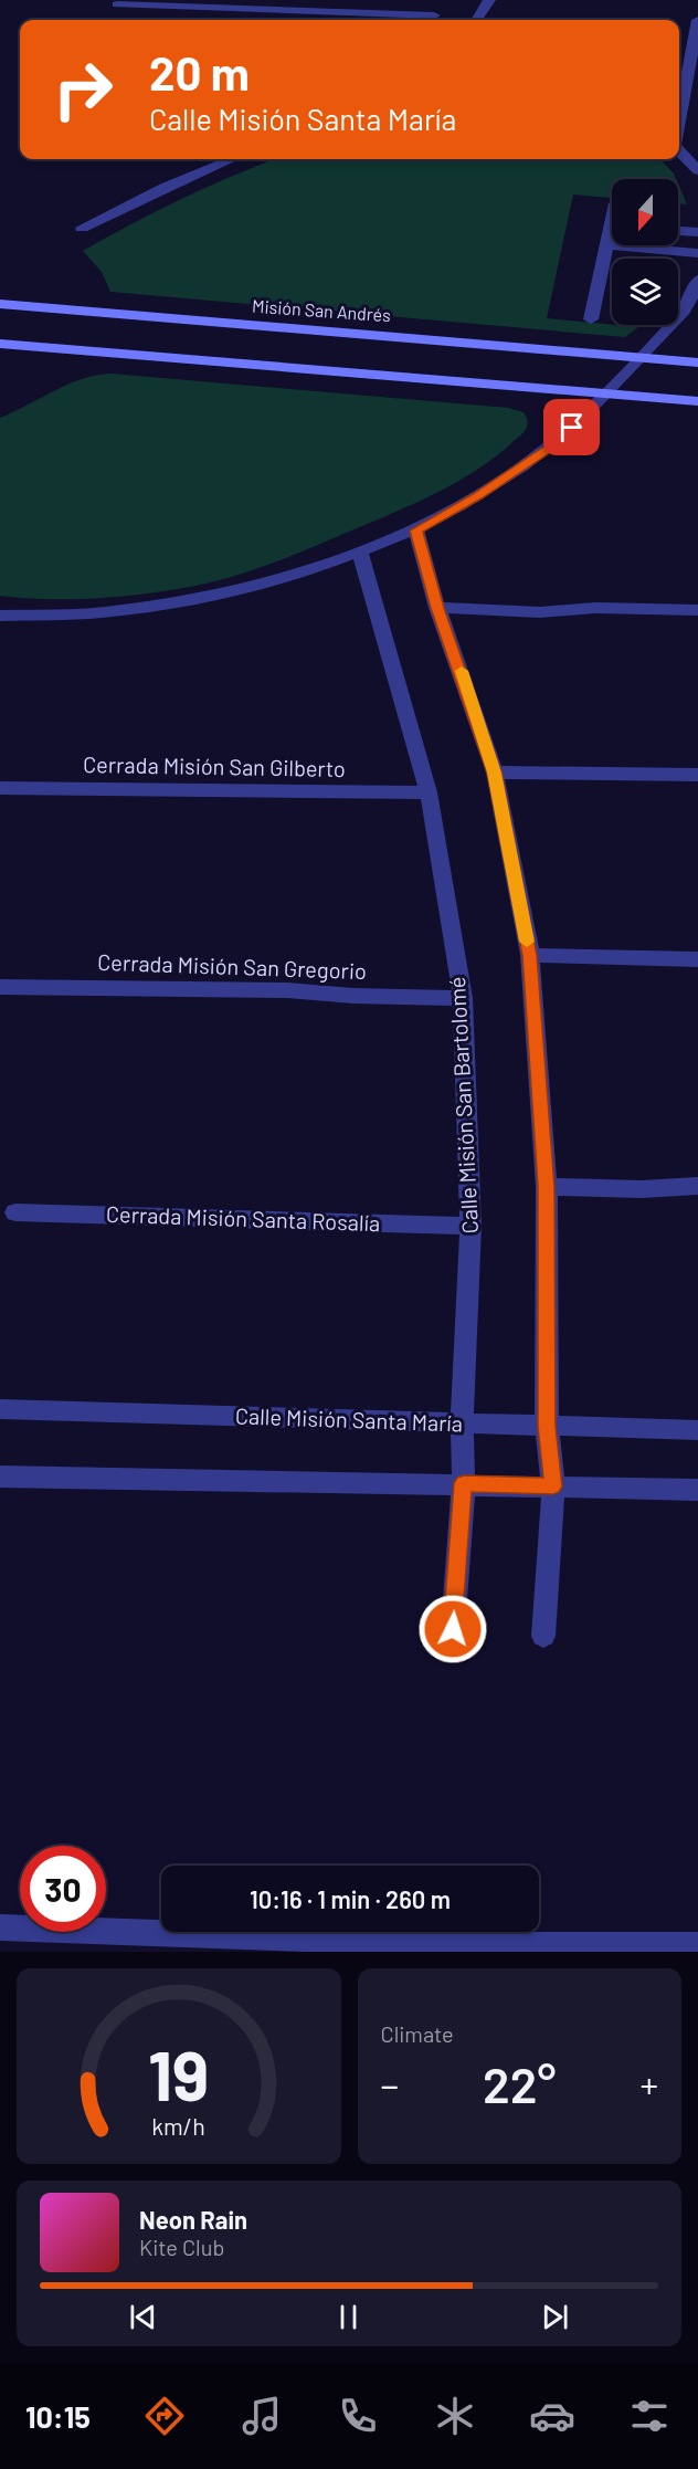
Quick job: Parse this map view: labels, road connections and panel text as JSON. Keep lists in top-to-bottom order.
{
  "streets": {
    "street": [
      "Misión San Andrés",
      "Cerrada Misión San Gilberto",
      "Cerrada Misión San Gregorio",
      "Calle Misión San Bartolomé",
      "Cerrada Misión Santa Rosalía",
      "Calle Misión Santa María"
    ]
  },
  "crossings": [
    ["Cerrada Misión San Gilberto", "Calle Misión San Bartolomé"],
    ["Cerrada Misión San Gregorio", "Calle Misión San Bartolomé"],
    ["Calle Misión San Bartolomé", "Cerrada Misión Santa Rosalía"],
    ["Calle Misión San Bartolomé", "Calle Misión Santa María"]
  ],
  "north": "bottom",
  "page": {
    "turn": ["20 m", "Calle Misión Santa María"],
    "limit": "30",
    "trip": "10:16 · 1 min · 260 m",
    "tile": "Climate",
    "heat": ["−", "22°", "+"],
    "song": ["Neon Rain", "Kite Club"],
    "tabs": "10:15",
    "gauge": ["19", "km/h"]
  }
}
